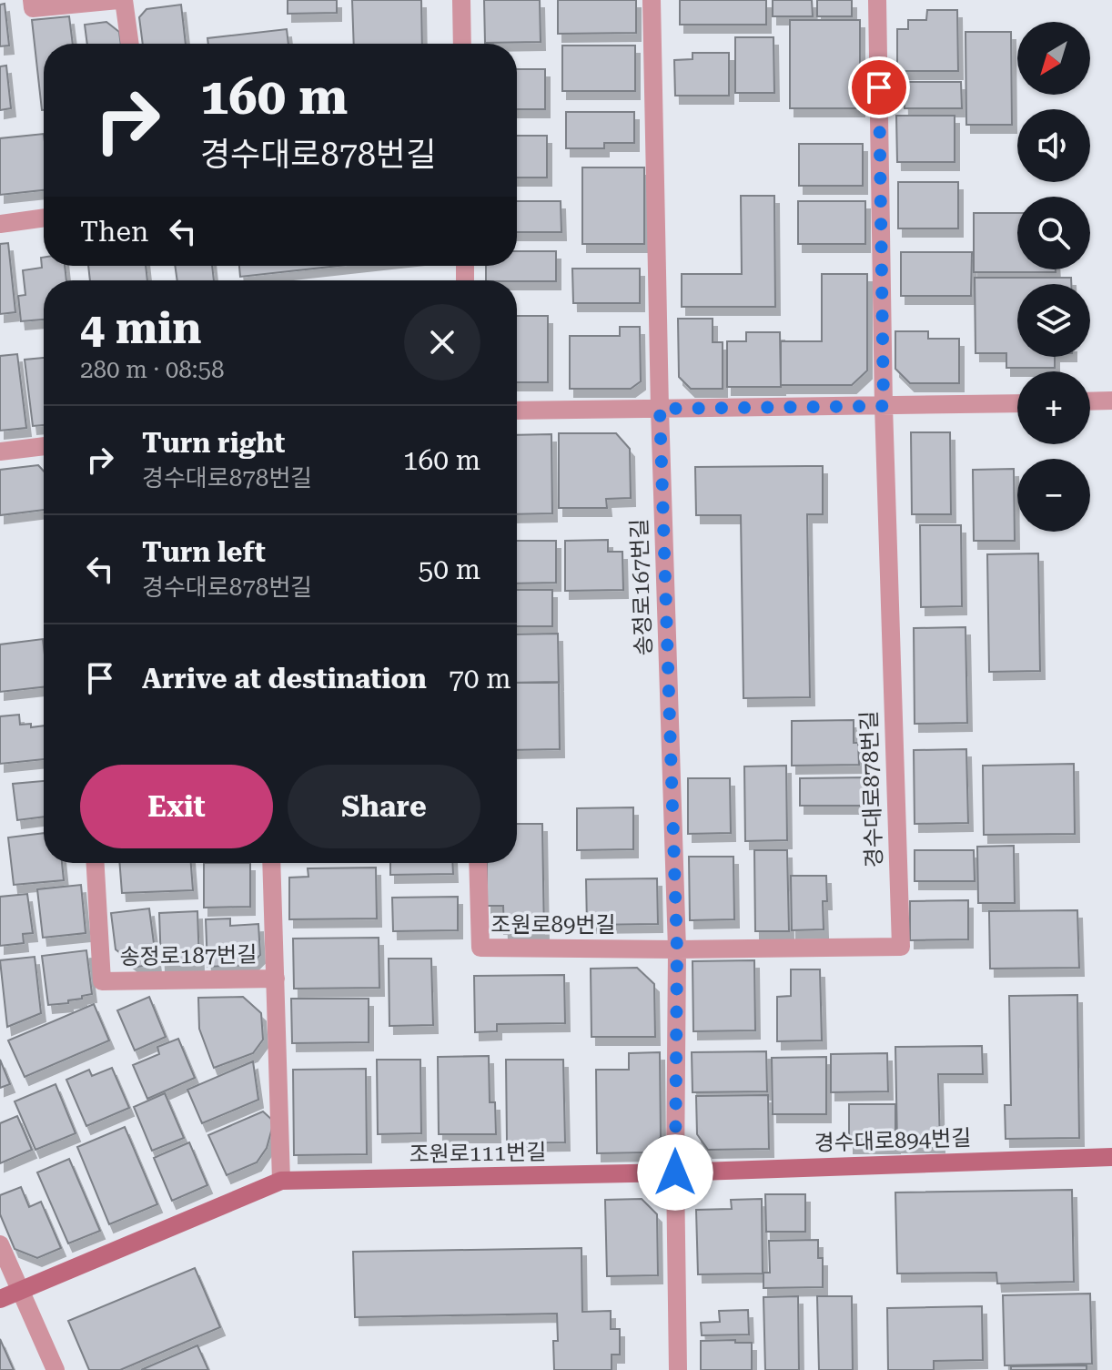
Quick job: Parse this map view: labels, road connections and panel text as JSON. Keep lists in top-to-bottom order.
{
  "streets": {
    "street": [
      "송정로167번길",
      "경수대로878번길",
      "조원로89번길",
      "송정로187번길",
      "경수대로894번길",
      "조원로111번길"
    ]
  },
  "crossings": [
    ["송정로167번길", "경수대로878번길"],
    ["송정로167번길", "조원로89번길"],
    ["송정로167번길", "경수대로894번길"],
    ["송정로167번길", "조원로111번길"],
    ["경수대로878번길", "조원로89번길"],
    ["경수대로894번길", "조원로111번길"]
  ],
  "north": "bottom left",
  "page": {
    "map_buttons": ["+", "−"],
    "turn": ["160 m", "경수대로878번길"],
    "then": "Then",
    "heading": ["4 min", "280 m · 08:58"],
    "list": [
      {
        "name": "Turn right",
        "note": "경수대로878번길",
        "value": "160 m"
      },
      {
        "name": "Turn left",
        "note": "경수대로878번길",
        "value": "50 m"
      },
      {
        "name": "Arrive at destination",
        "value": "70 m"
      }
    ],
    "buttons": ["Exit", "Share"]
  }
}
